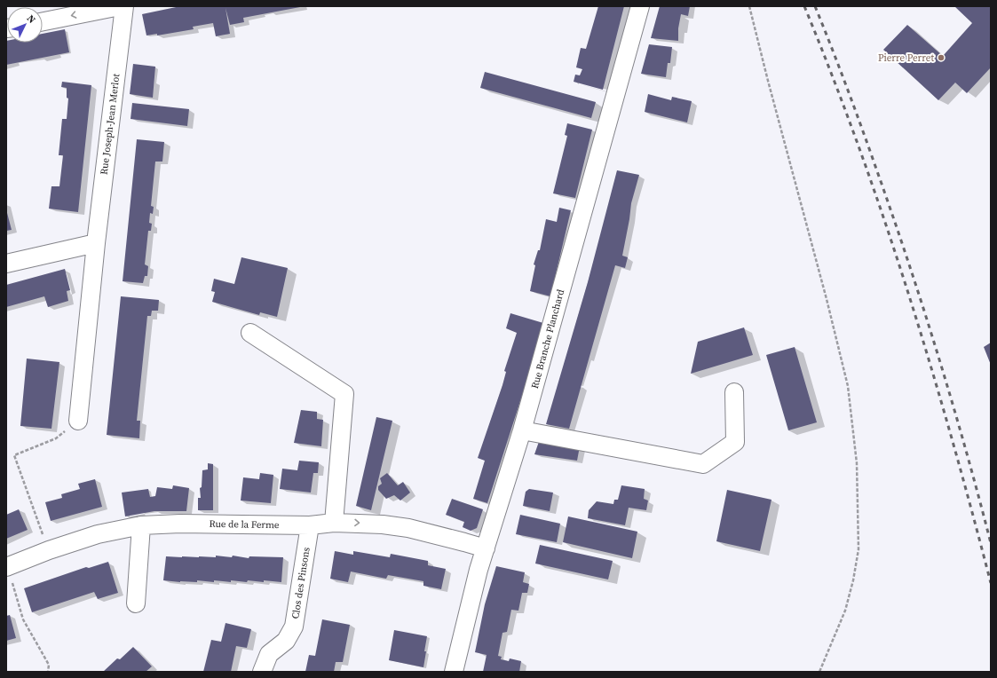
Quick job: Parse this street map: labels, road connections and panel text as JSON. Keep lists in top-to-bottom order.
{
  "streets": {
    "street": [
      "Rue Joseph-Jean Merlot",
      "Rue Branche Planchard",
      "Rue de la Ferme",
      "Clos des Pinsons"
    ]
  },
  "crossings": [
    ["Rue Branche Planchard", "Rue de la Ferme"],
    ["Rue de la Ferme", "Clos des Pinsons"]
  ],
  "places": ["Pierre Perret"],
  "north": "top right"
}
